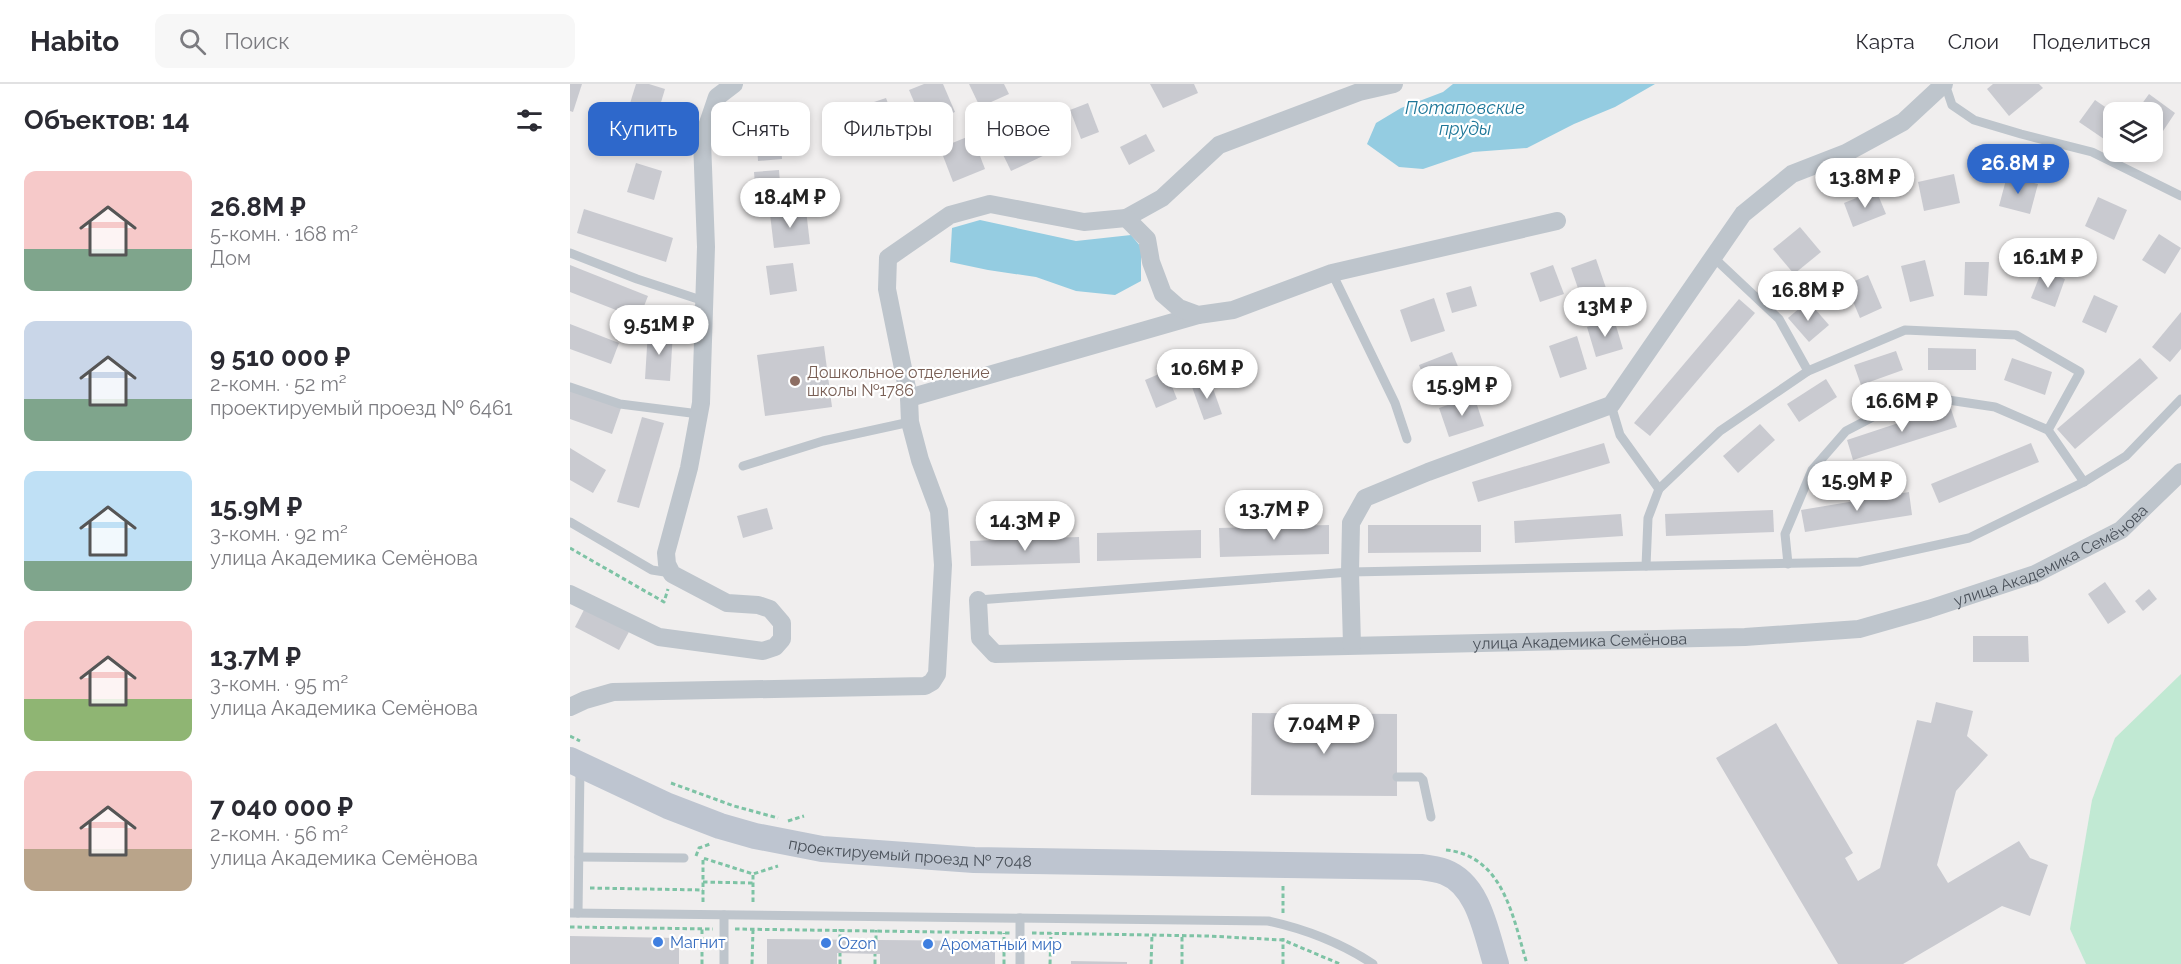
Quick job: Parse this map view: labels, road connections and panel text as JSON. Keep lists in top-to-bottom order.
{
  "streets": {
    "main road": ["проектируемый проезд № 7048"],
    "street": ["улица Академика Семёнова"]
  },
  "water": ["Потаповские пруды"],
  "places": [
    "Дошкольное отделение школы №1786",
    "Магнит",
    "Ozon",
    "Ароматный мир"
  ],
  "page": {
    "header": "Habito",
    "search": "Поиск",
    "nav": ["Карта", "Слои", "Поделиться"],
    "heading": "Объектов: 14",
    "chip": [
      "Купить",
      "Снять",
      "Фильтры",
      "Новое"
    ],
    "price": [
      "26.8M ₽",
      "13.8M ₽",
      "18.4M ₽",
      "16.1M ₽",
      "16.8M ₽",
      "13M ₽",
      "9.51M ₽",
      "10.6M ₽",
      "15.9M ₽",
      "16.6M ₽",
      "15.9M ₽",
      "13.7M ₽",
      "14.3M ₽",
      "7.04M ₽"
    ],
    "list": [
      {
        "name": "26.8M ₽",
        "note": "5-комн. · 168 m² · Дом"
      },
      {
        "name": "9 510 000 ₽",
        "note": "2-комн. · 52 m² · проектируемый проезд № 6461"
      },
      {
        "name": "15.9M ₽",
        "note": "3-комн. · 92 m² · улица Академика Семёнова"
      },
      {
        "name": "13.7M ₽",
        "note": "3-комн. · 95 m² · улица Академика Семёнова"
      },
      {
        "name": "7 040 000 ₽",
        "note": "2-комн. · 56 m² · улица Академика Семёнова"
      }
    ]
  }
}
